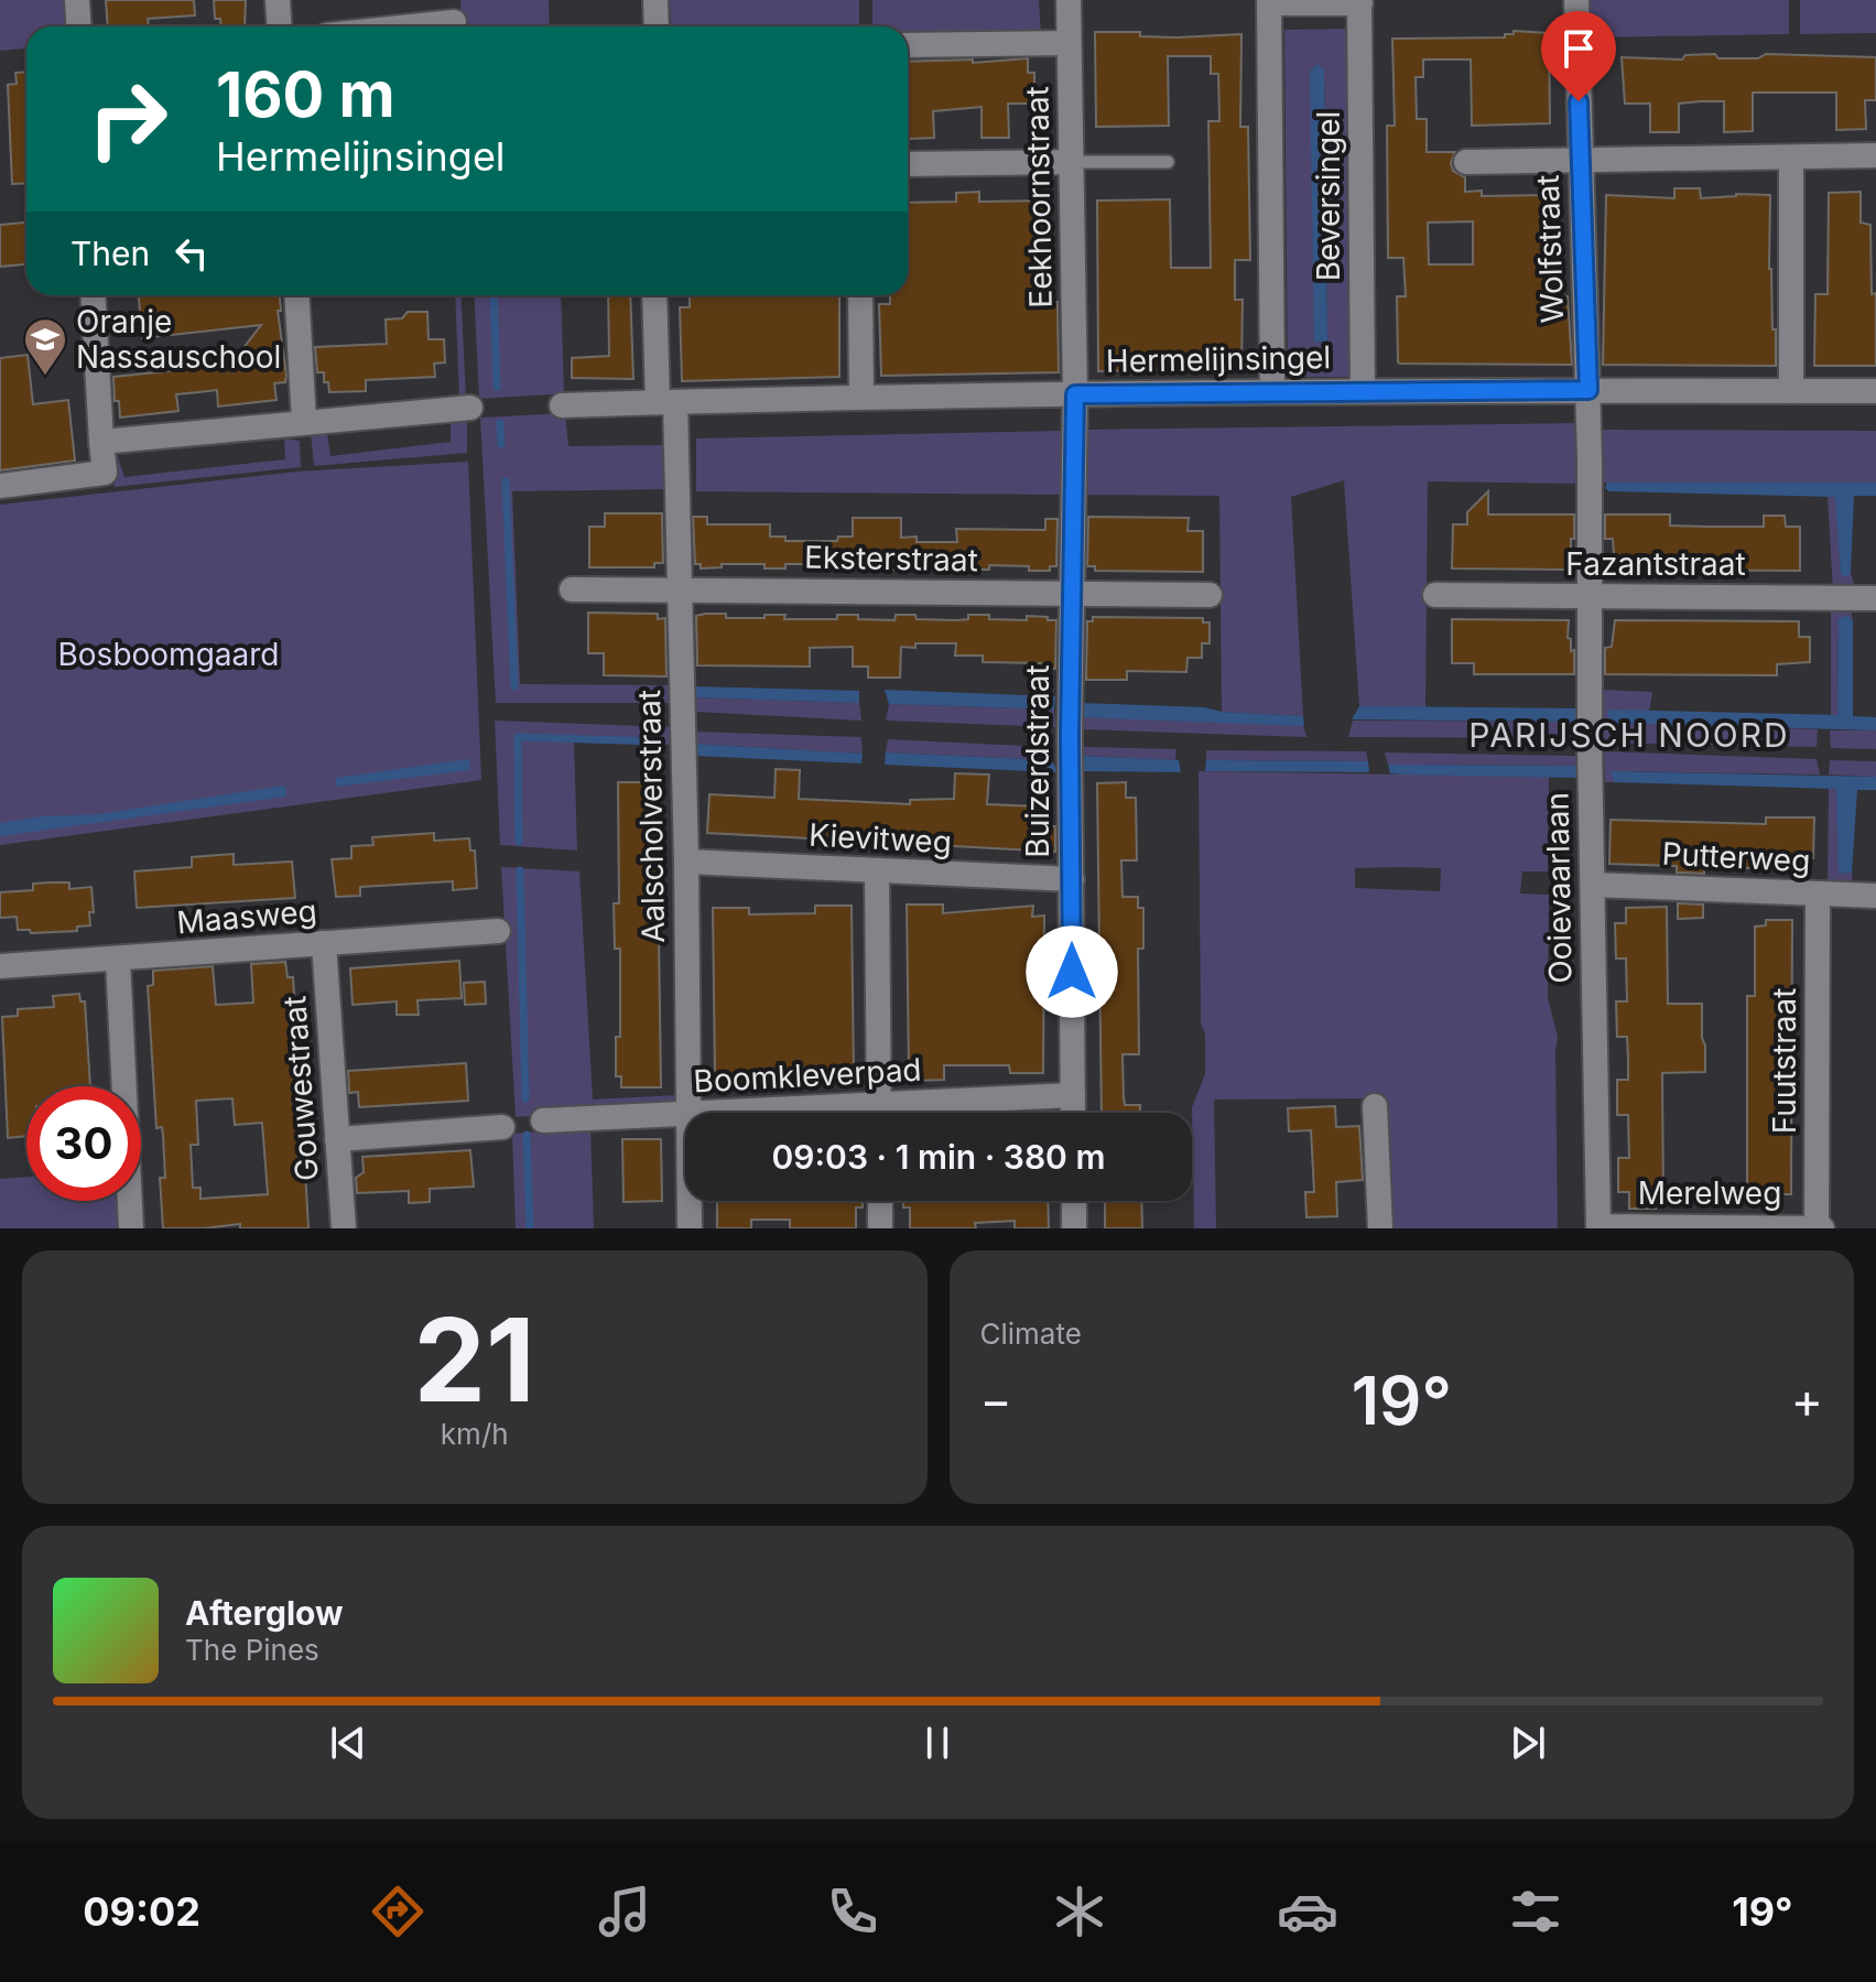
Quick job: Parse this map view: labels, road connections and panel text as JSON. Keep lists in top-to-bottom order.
{
  "streets": {
    "street": [
      "Beversingel",
      "Eekhoornstraat",
      "Wolfstraat",
      "Hermelijnsingel",
      "Eksterstraat",
      "Fazantstraat",
      "Buizerdstraat",
      "Aalscholverstraat",
      "Kievitweg",
      "Putterweg",
      "Ooievaarlaan",
      "Maasweg",
      "Fuutstraat",
      "Boomkleverpad",
      "Gouwestraat",
      "Merelweg"
    ]
  },
  "crossings": [
    ["Beversingel", "Hermelijnsingel"],
    ["Eekhoornstraat", "Hermelijnsingel"],
    ["Eekhoornstraat", "Buizerdstraat"],
    ["Wolfstraat", "Hermelijnsingel"],
    ["Wolfstraat", "Ooievaarlaan"],
    ["Hermelijnsingel", "Buizerdstraat"],
    ["Hermelijnsingel", "Aalscholverstraat"],
    ["Hermelijnsingel", "Ooievaarlaan"],
    ["Eksterstraat", "Buizerdstraat"],
    ["Eksterstraat", "Aalscholverstraat"],
    ["Fazantstraat", "Ooievaarlaan"],
    ["Buizerdstraat", "Kievitweg"],
    ["Buizerdstraat", "Boomkleverpad"],
    ["Aalscholverstraat", "Kievitweg"],
    ["Putterweg", "Ooievaarlaan"],
    ["Putterweg", "Fuutstraat"],
    ["Ooievaarlaan", "Merelweg"],
    ["Maasweg", "Gouwestraat"],
    ["Fuutstraat", "Merelweg"]
  ],
  "districts": ["PARIJSCH NOORD"],
  "parks": ["Bosboomgaard"],
  "places": {
    "school or university": ["Oranje Nassauschool"]
  },
  "page": {
    "turn": ["160 m", "Hermelijnsingel"],
    "then": "Then",
    "limit": "30",
    "trip": "09:03 · 1 min · 380 m",
    "tile": [
      ["21", "km/h"],
      "Climate"
    ],
    "heat": ["−", "19°", "+"],
    "song": ["Afterglow", "The Pines"],
    "tabs": ["09:02", "19°"]
  }
}
